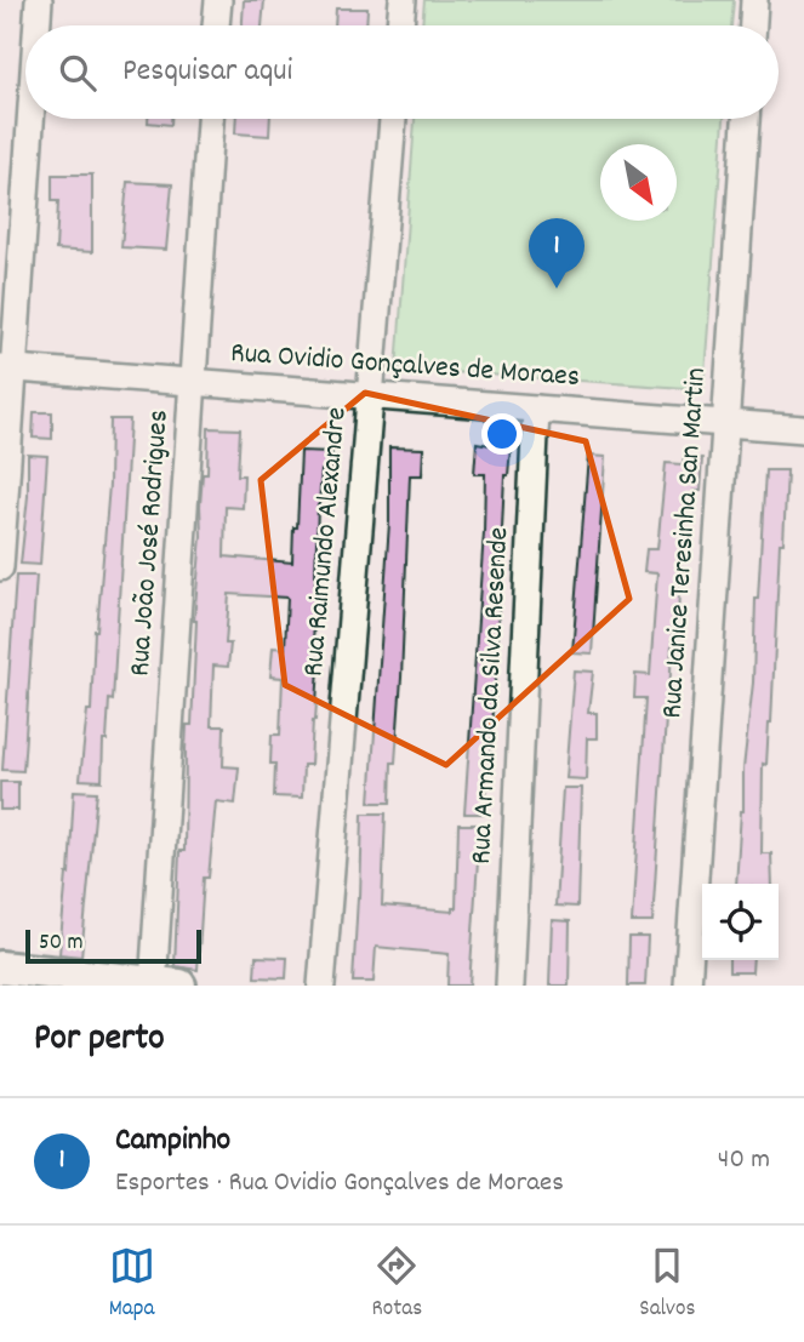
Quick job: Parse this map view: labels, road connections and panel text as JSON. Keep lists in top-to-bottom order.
{
  "streets": {
    "street": [
      "Rua Ovidio Gonçalves de Moraes",
      "Rua Raimundo Alexandre",
      "Rua João José Rodrigues",
      "Rua Janice Teresinha San Martin",
      "Rua Armando da Silva Resende"
    ]
  },
  "crossings": [
    ["Rua Ovidio Gonçalves de Moraes", "Rua Raimundo Alexandre"],
    ["Rua Ovidio Gonçalves de Moraes", "Rua João José Rodrigues"],
    ["Rua Ovidio Gonçalves de Moraes", "Rua Janice Teresinha San Martin"],
    ["Rua Ovidio Gonçalves de Moraes", "Rua Armando da Silva Resende"]
  ],
  "scale_bar": "50 m",
  "north": "bottom right",
  "page": {
    "search": "Pesquisar aqui",
    "pins": "1",
    "scale": "50 m",
    "heading": "Por perto",
    "list": [
      {
        "mark": "1",
        "name": "Campinho",
        "note": "Esportes · Rua Ovidio Gonçalves de Moraes",
        "value": "40 m"
      }
    ],
    "nav": ["Mapa", "Rotas", "Salvos"]
  }
}
